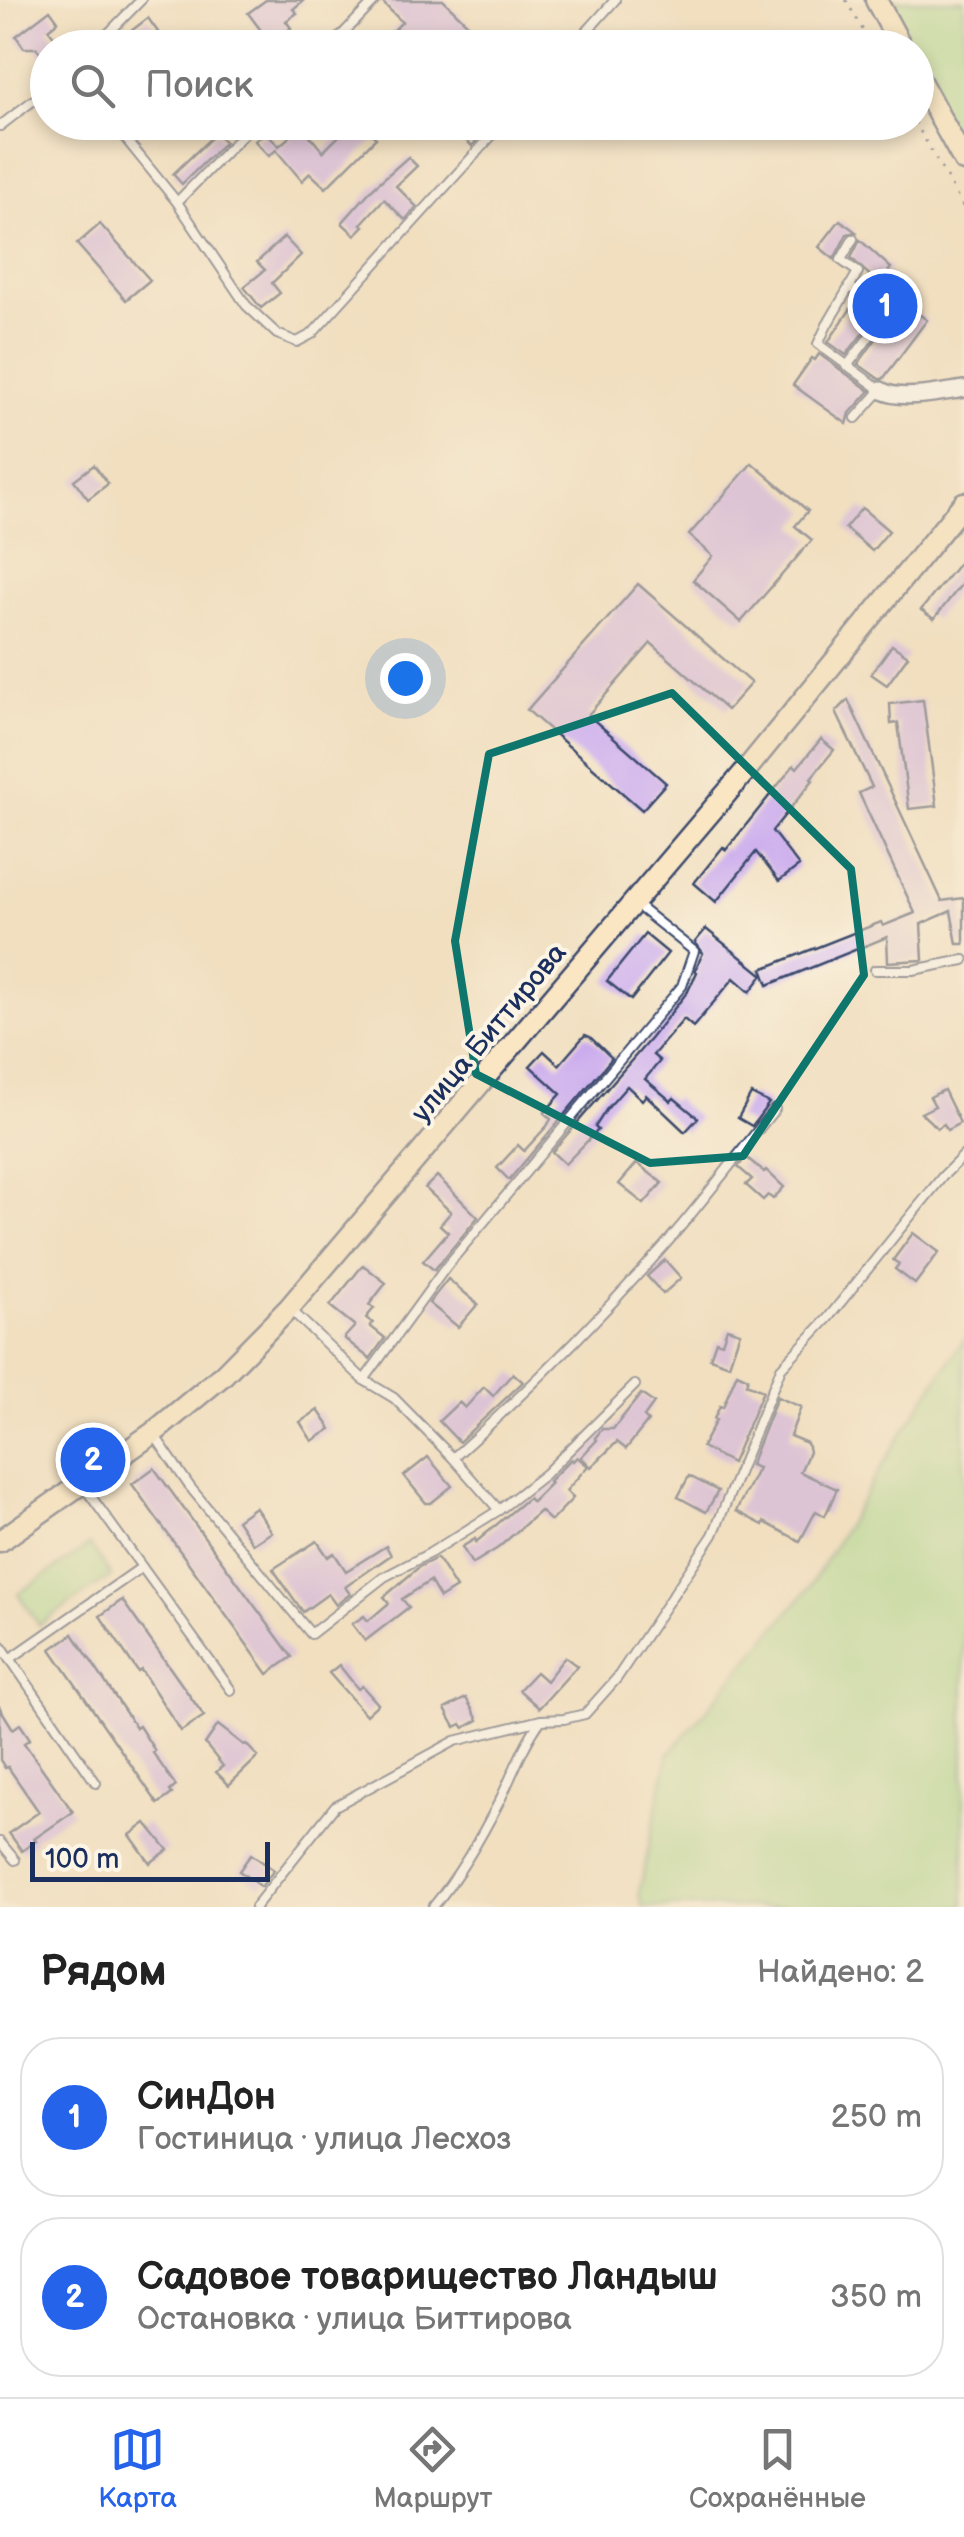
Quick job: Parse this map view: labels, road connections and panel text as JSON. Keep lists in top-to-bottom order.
{
  "streets": {
    "street": ["улица Биттирова"]
  },
  "scale_bar": "100 m",
  "page": {
    "search": "Поиск",
    "pins": ["1", "2"],
    "scale": "100 m",
    "heading": ["Рядом", "Найдено: 2"],
    "list": [
      {
        "mark": "1",
        "name": "СинДон",
        "note": "Гостиница · улица Лесхоз",
        "value": "250 m"
      },
      {
        "mark": "2",
        "name": "Садовое товарищество Ландыш",
        "note": "Остановка · улица Биттирова",
        "value": "350 m"
      }
    ],
    "nav": ["Карта", "Маршрут", "Сохранённые"]
  }
}
